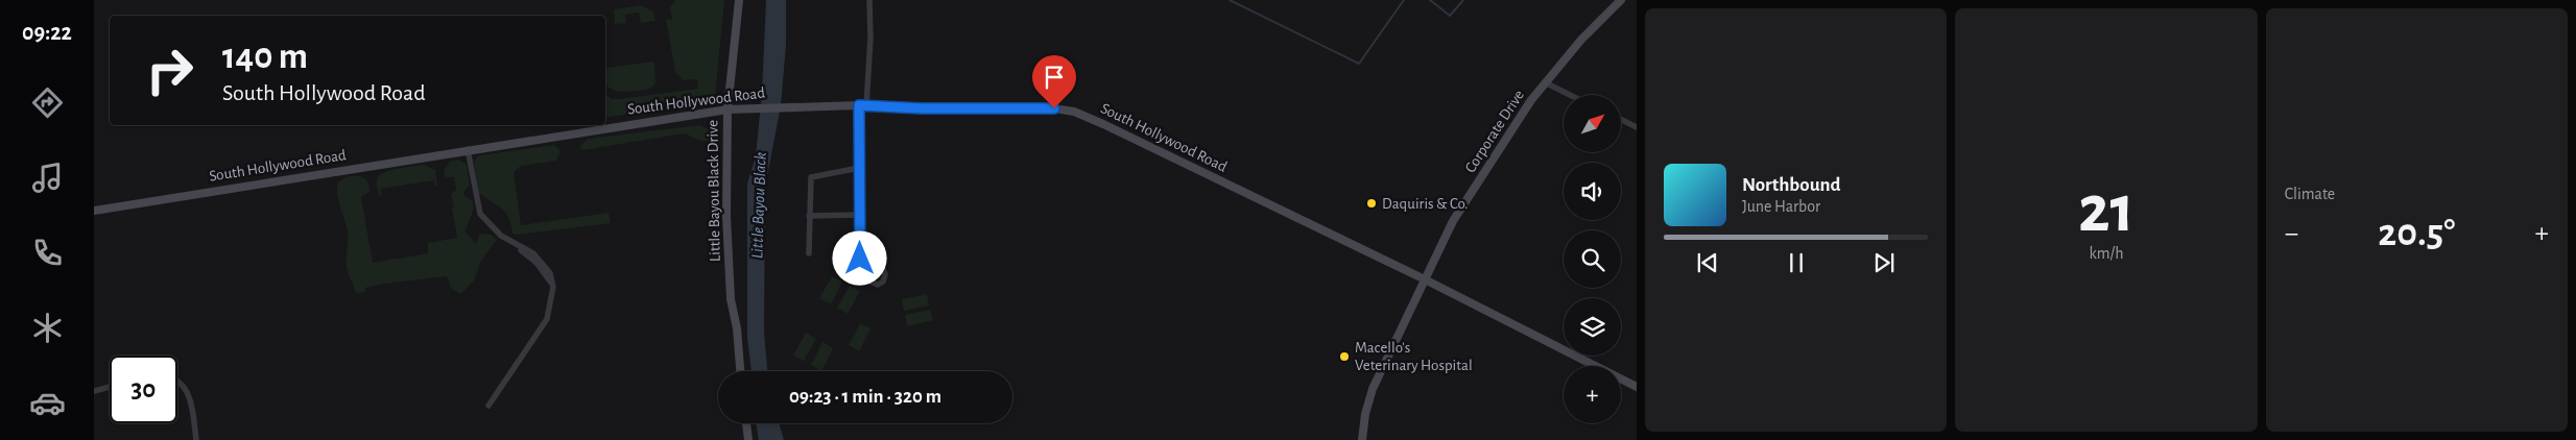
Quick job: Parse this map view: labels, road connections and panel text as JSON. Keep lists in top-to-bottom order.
{
  "streets": {
    "main road": ["South Hollywood Road", "Corporate Drive", "Little Bayou Black Drive"]
  },
  "crossings": [
    ["South Hollywood Road", "Corporate Drive"],
    ["South Hollywood Road", "Little Bayou Black Drive"]
  ],
  "water": ["Little Bayou Black"],
  "places": ["Daquiris & Co.", "Macello's Veterinary Hospital"],
  "north": "top right",
  "page": {
    "tabs": "09:22",
    "tile": [
      ["21", "km/h"],
      "Climate"
    ],
    "turn": ["140 m", "South Hollywood Road"],
    "map_buttons": "+",
    "song": ["Northbound", "June Harbor"],
    "heat": ["−", "20.5°", "+"],
    "limit": "30",
    "trip": "09:23 · 1 min · 320 m"
  }
}
